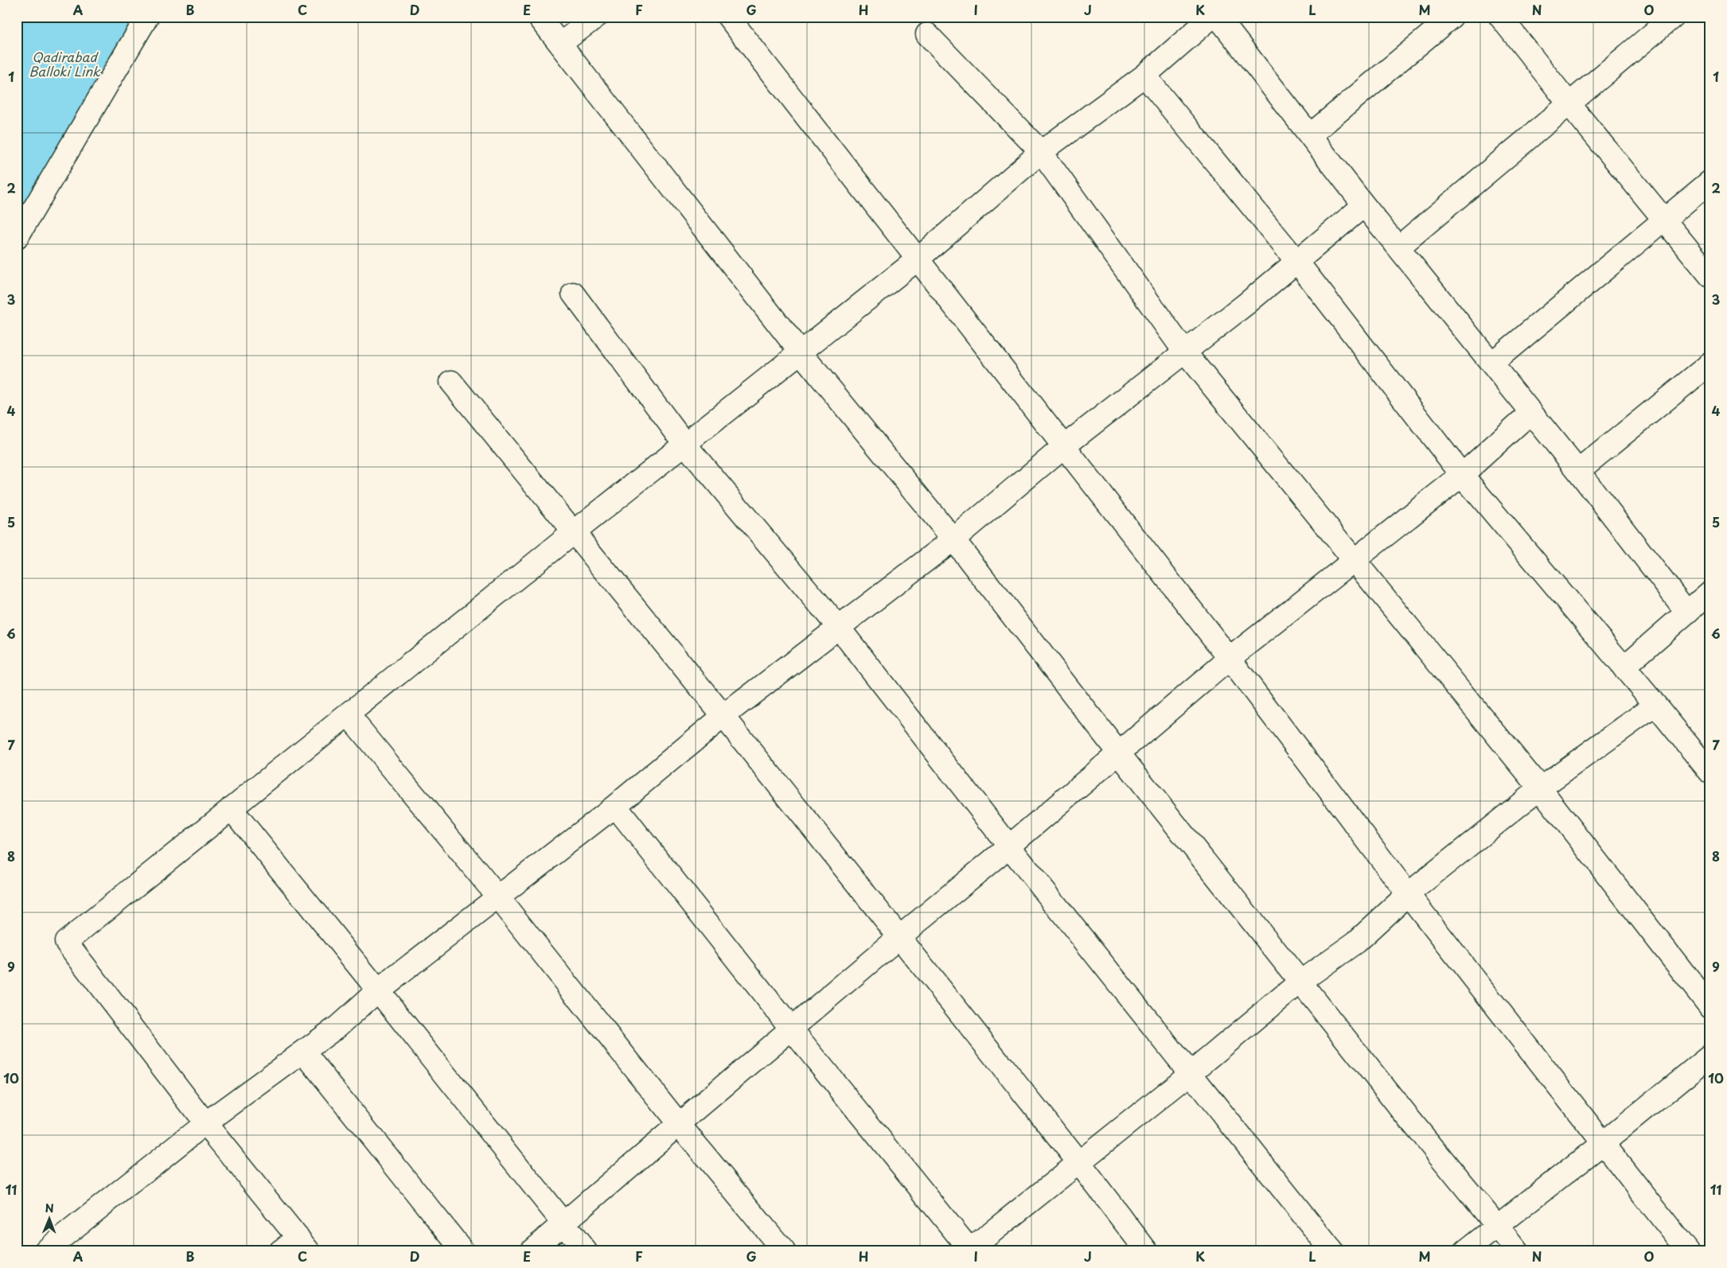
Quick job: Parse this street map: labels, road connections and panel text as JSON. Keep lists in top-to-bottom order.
{
  "water": ["Qadirabad Balloki Link"],
  "north": "top",
  "grid": {
    "columns": [
      "A",
      "B",
      "C",
      "D",
      "E",
      "F",
      "G",
      "H",
      "I",
      "J",
      "K",
      "L",
      "M",
      "N",
      "O"
    ],
    "rows": [
      "1",
      "2",
      "3",
      "4",
      "5",
      "6",
      "7",
      "8",
      "9",
      "10",
      "11"
    ]
  }
}
